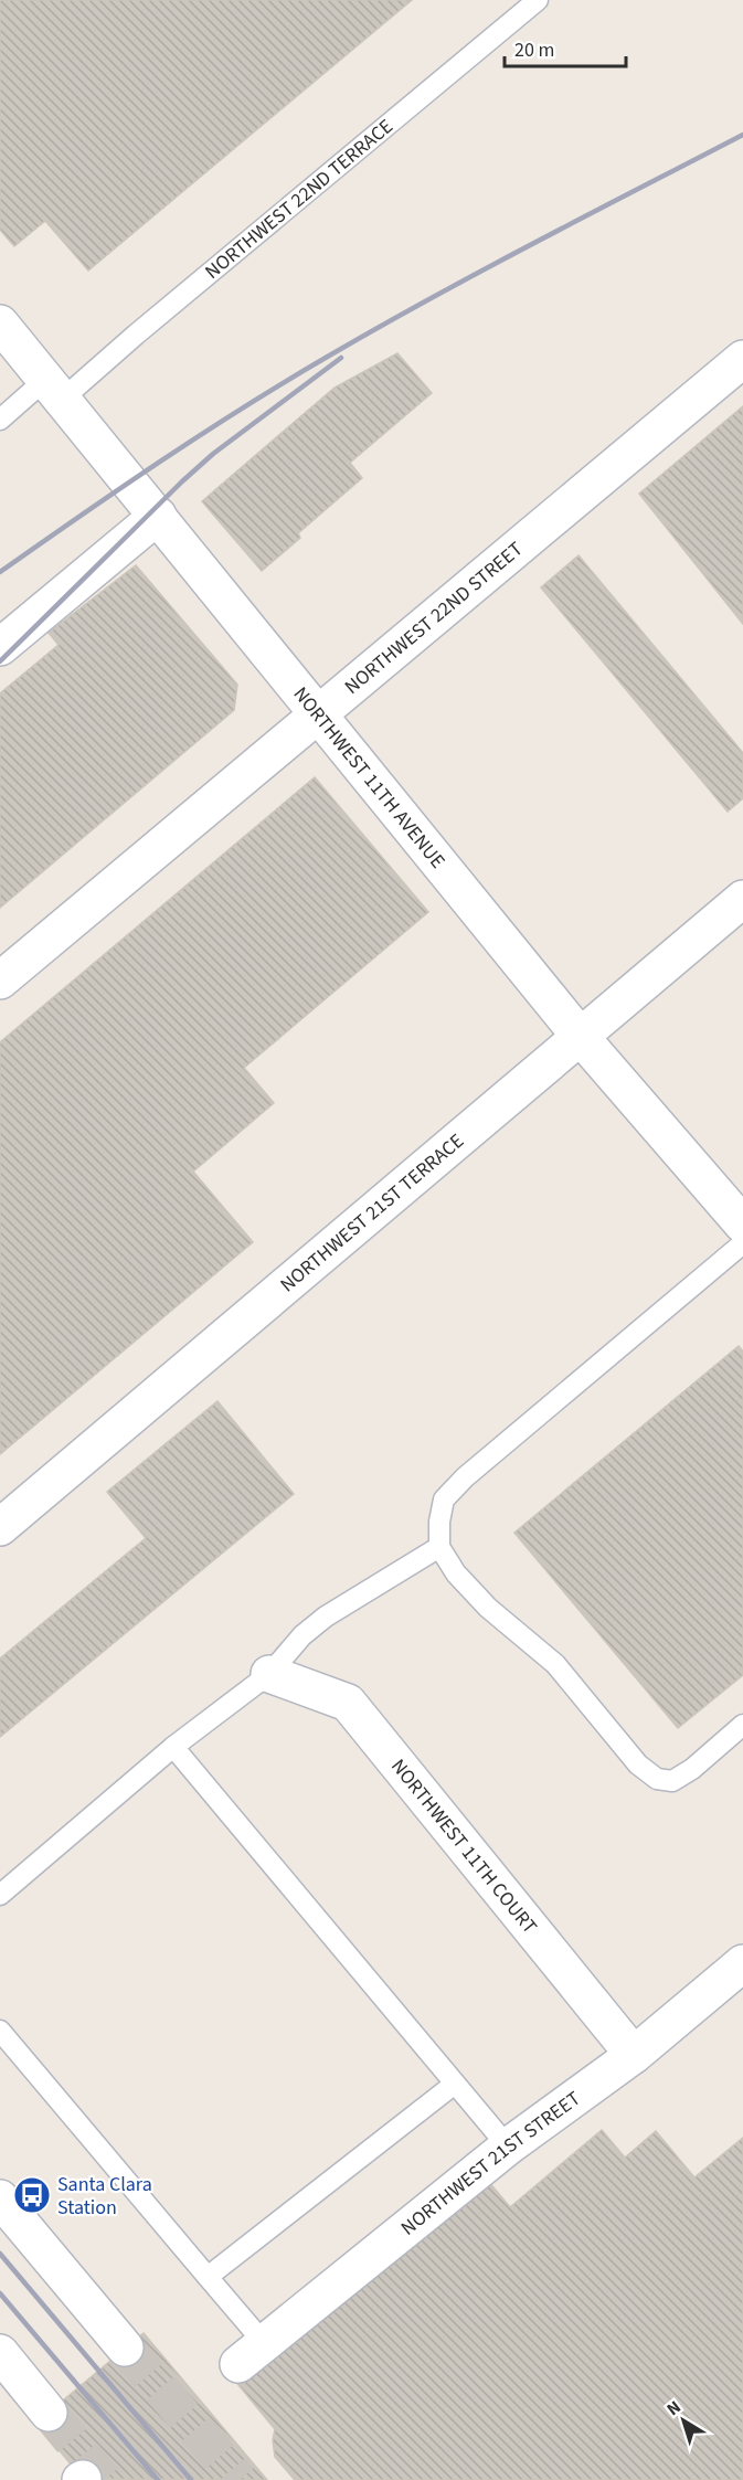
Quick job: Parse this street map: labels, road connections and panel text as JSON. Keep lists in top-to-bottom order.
{
  "streets": {
    "street": [
      "NORTHWEST 22ND STREET",
      "NORTHWEST 11TH AVENUE",
      "NORTHWEST 21ST TERRACE",
      "NORTHWEST 11TH COURT",
      "NORTHWEST 21ST STREET"
    ],
    "lane": ["NORTHWEST 22ND TERRACE"]
  },
  "crossings": [
    ["NORTHWEST 22ND TERRACE", "NORTHWEST 11TH AVENUE"],
    ["NORTHWEST 22ND STREET", "NORTHWEST 11TH AVENUE"],
    ["NORTHWEST 11TH AVENUE", "NORTHWEST 21ST TERRACE"],
    ["NORTHWEST 11TH COURT", "NORTHWEST 21ST STREET"]
  ],
  "places": {
    "bus stop": ["Santa Clara Station"]
  },
  "scale_bar": "20 m",
  "north": "top left"
}
